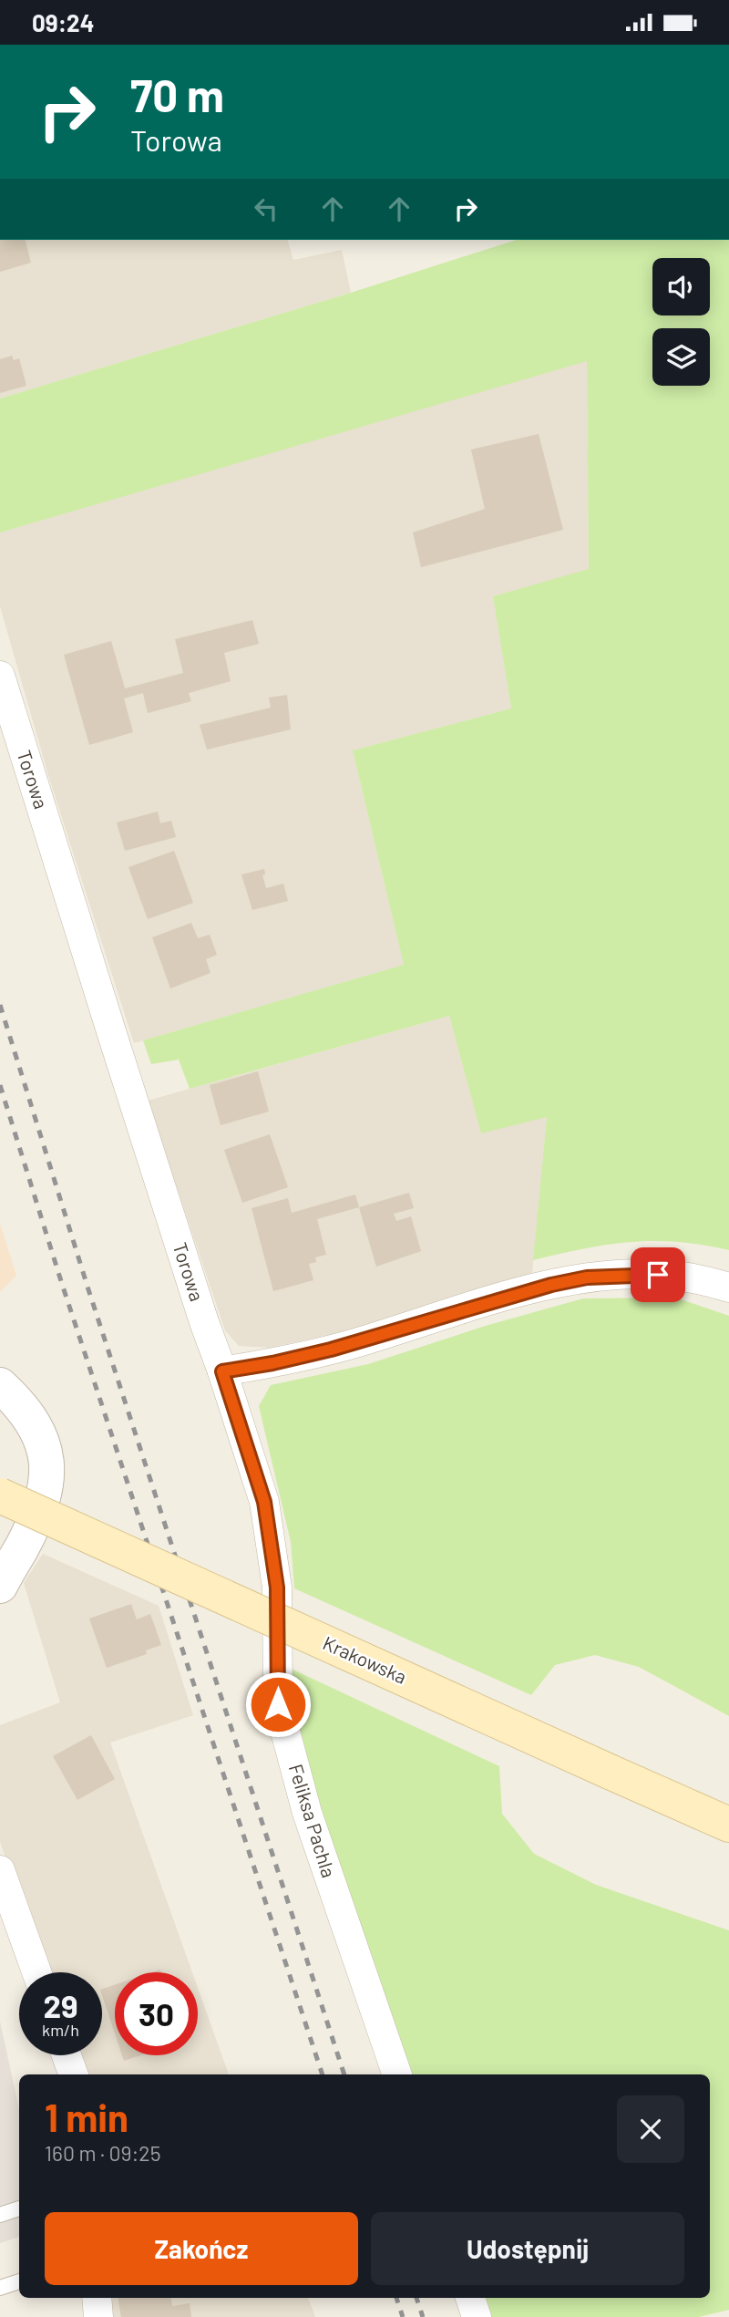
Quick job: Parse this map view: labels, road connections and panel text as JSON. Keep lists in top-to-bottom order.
{
  "streets": {
    "main road": ["Krakowska"],
    "street": ["Torowa", "Feliksa Pachla"]
  },
  "crossings": [
    ["Torowa", "Feliksa Pachla"]
  ],
  "page": {
    "status": "09:24",
    "turn": ["70 m", "Torowa"],
    "speed": "29 km/h",
    "limit": "30",
    "heading": ["1 min", "160 m · 09:25"],
    "buttons": ["Zakończ", "Udostępnij"]
  }
}
